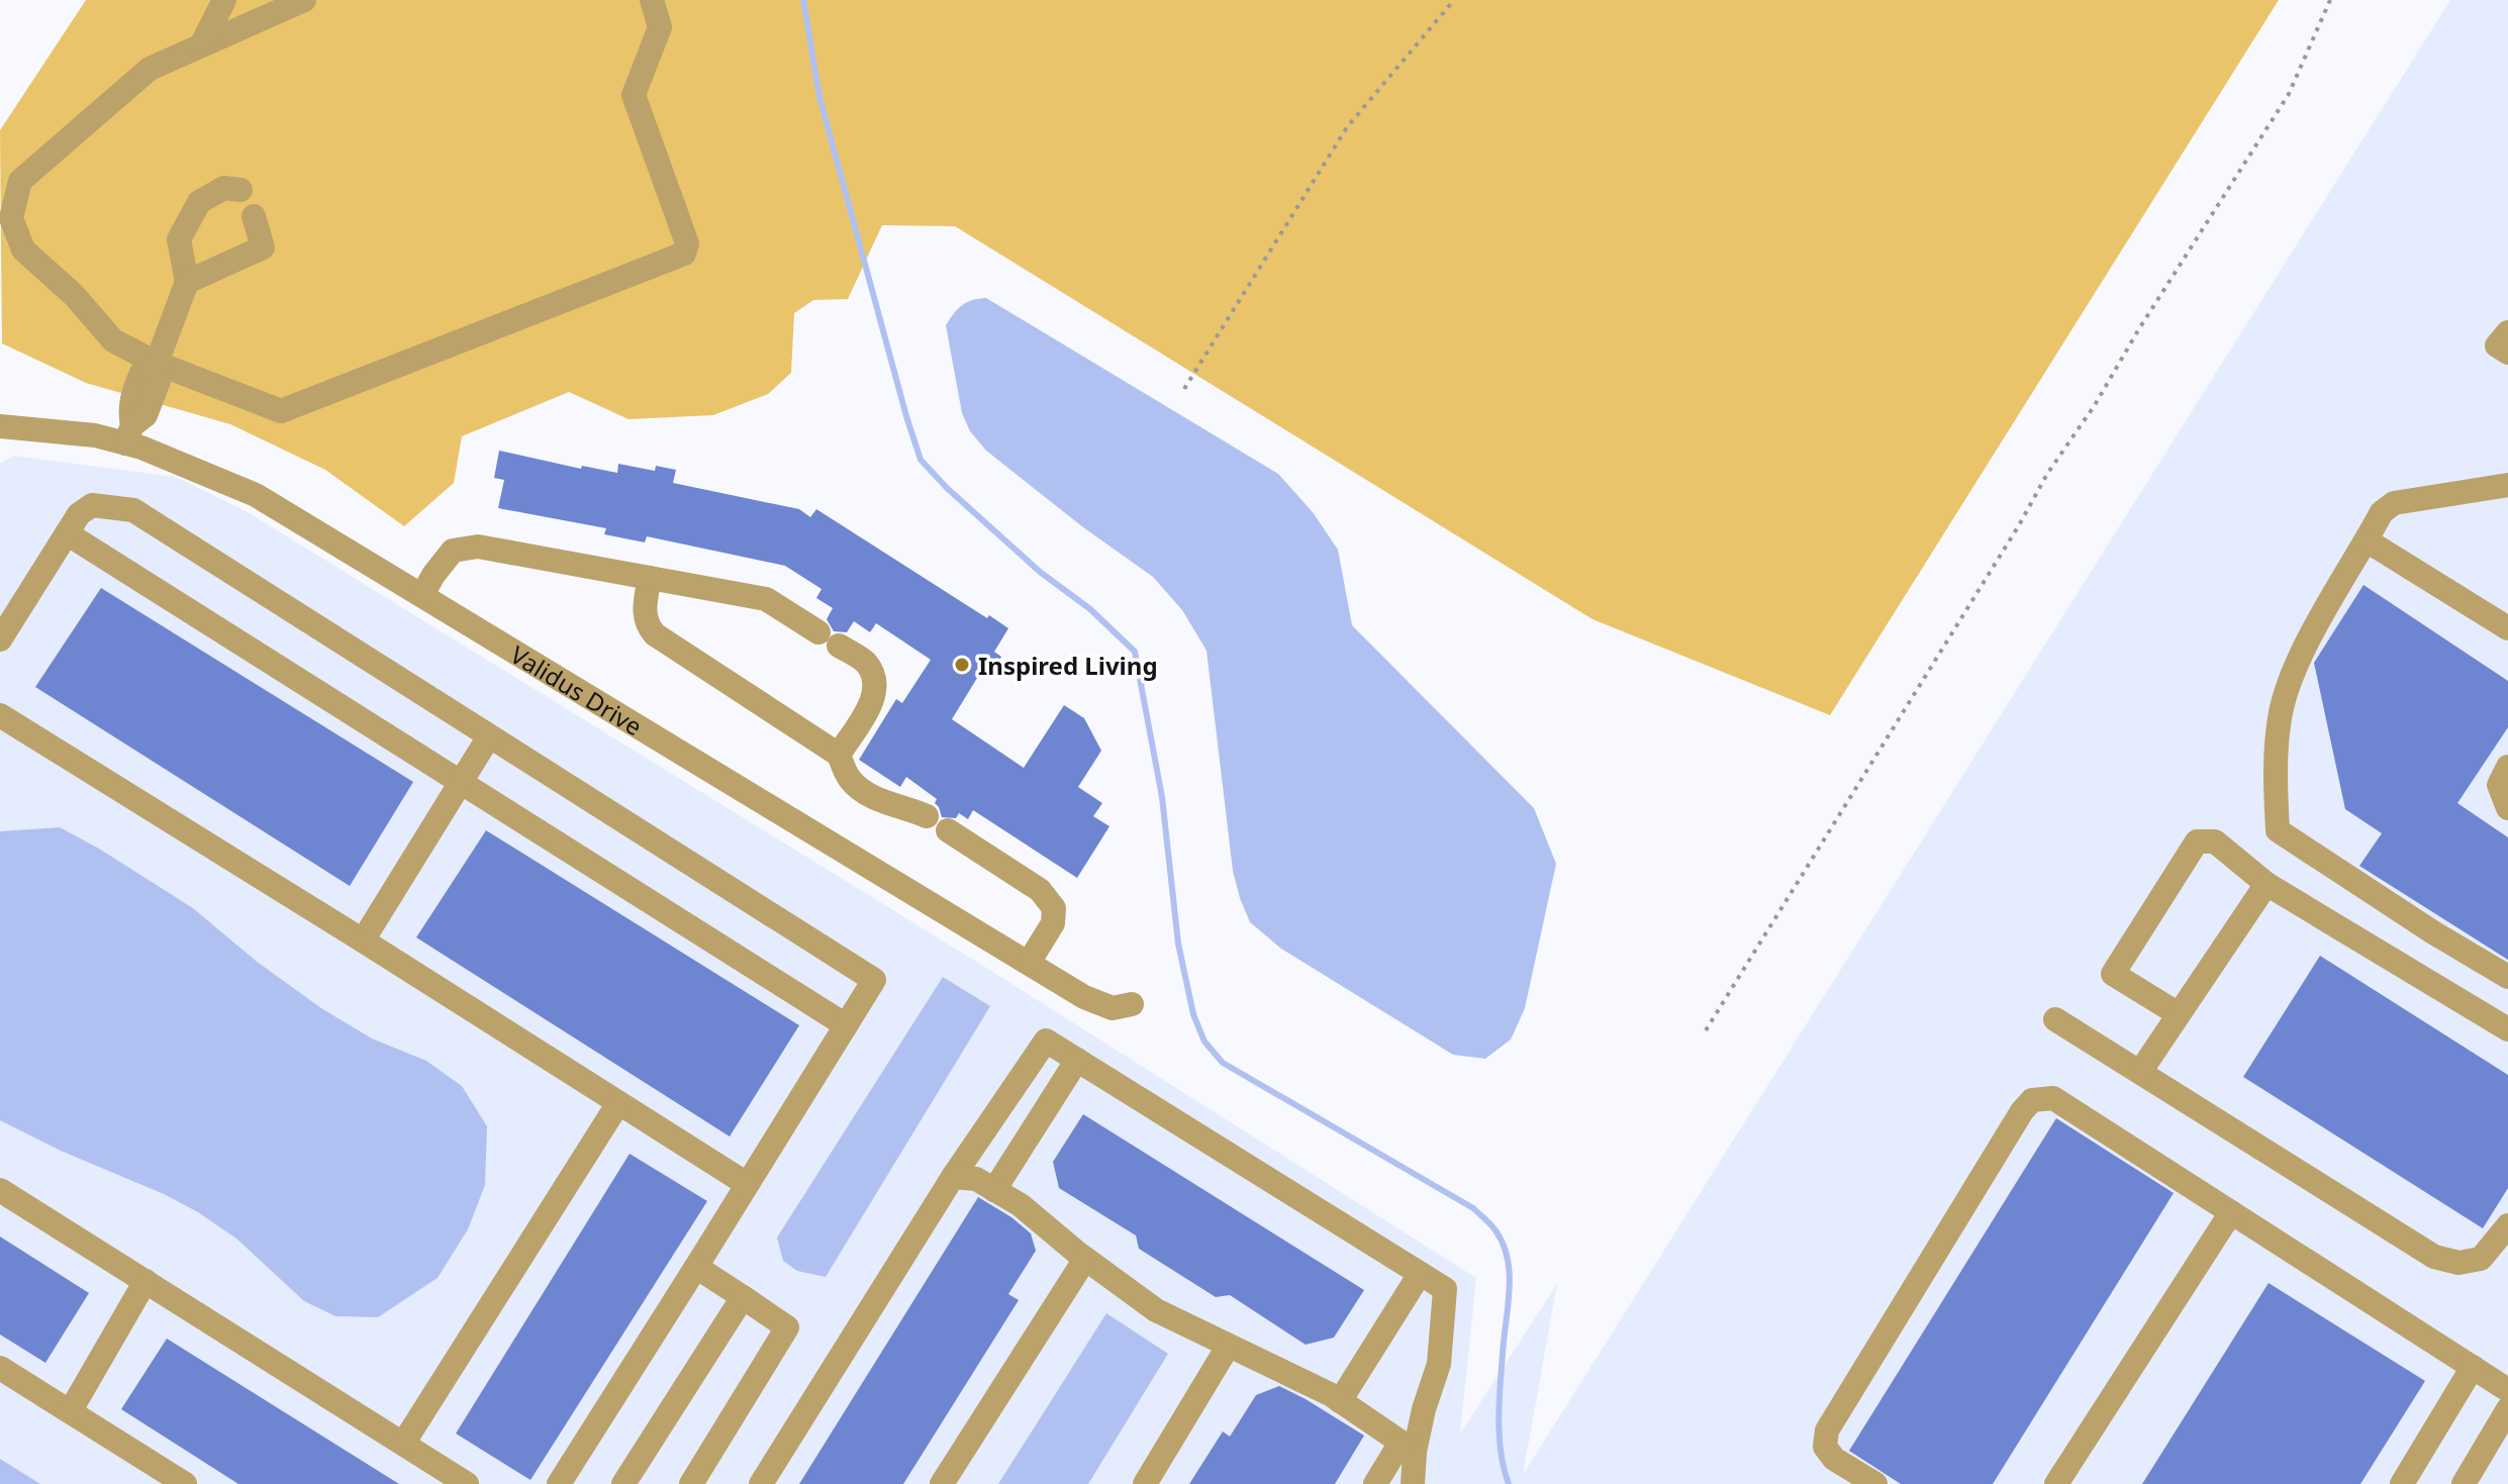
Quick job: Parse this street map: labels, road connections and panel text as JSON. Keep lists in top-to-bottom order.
{
  "streets": {
    "street": ["Validus Drive"]
  },
  "places": ["Inspired Living"]
}
